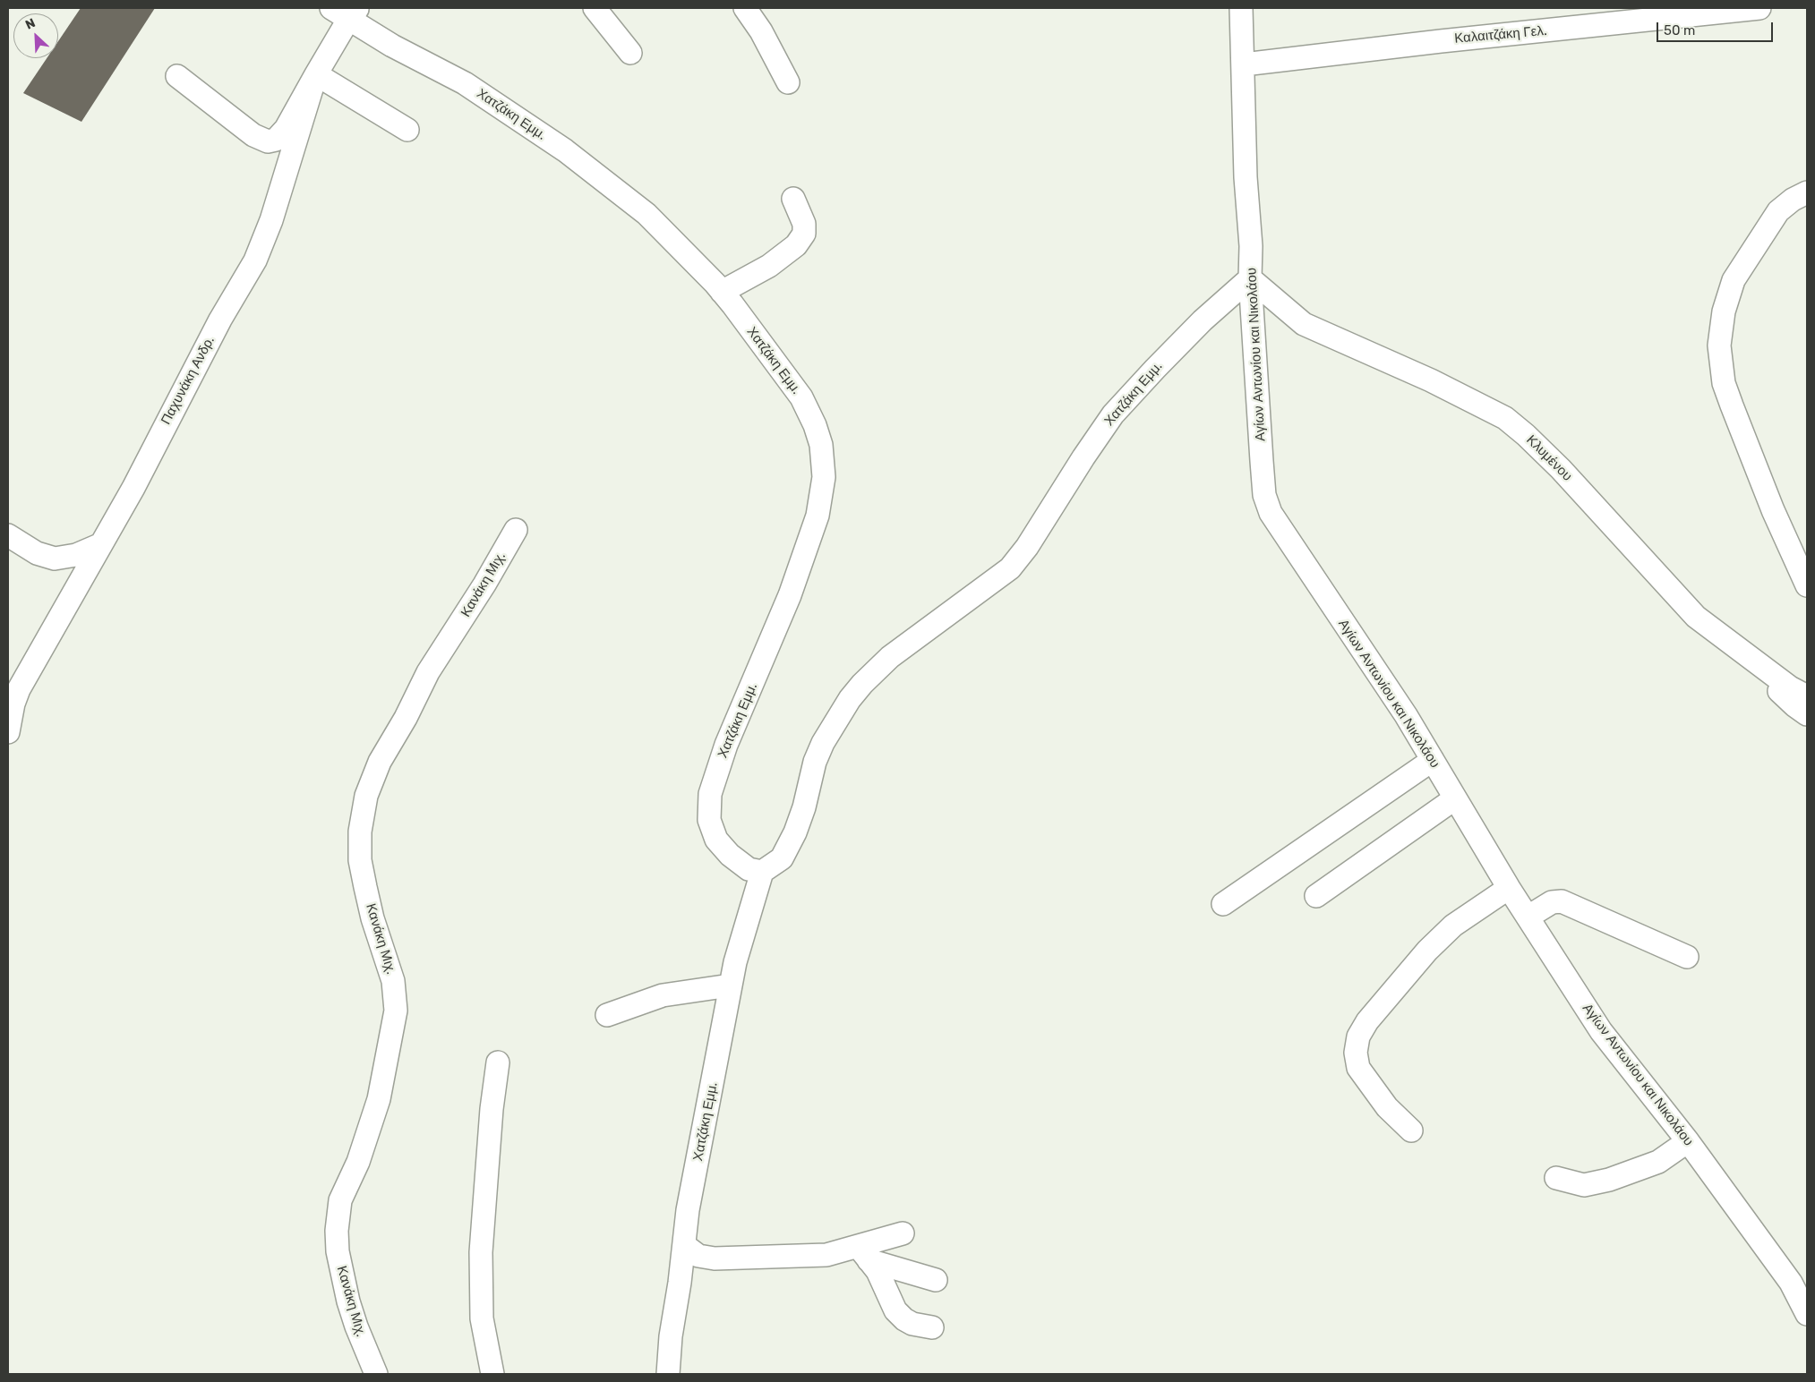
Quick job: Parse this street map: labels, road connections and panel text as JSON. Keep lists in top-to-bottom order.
{
  "streets": {
    "street": [
      "Καλαιτζάκη Γελ.",
      "Χατζάκη Εμμ.",
      "Αγίων Αντωνίου και Νικολάου",
      "Παχυνάκη Ανδρ.",
      "Κλυμένου",
      "Κανάκη Μιχ."
    ]
  },
  "crossings": [
    ["Καλαιτζάκη Γελ.", "Αγίων Αντωνίου και Νικολάου"],
    ["Χατζάκη Εμμ.", "Αγίων Αντωνίου και Νικολάου"],
    ["Χατζάκη Εμμ.", "Παχυνάκη Ανδρ."],
    ["Χατζάκη Εμμ.", "Κλυμένου"],
    ["Αγίων Αντωνίου και Νικολάου", "Κλυμένου"]
  ],
  "scale_bar": "50 m",
  "north": "top left"
}
